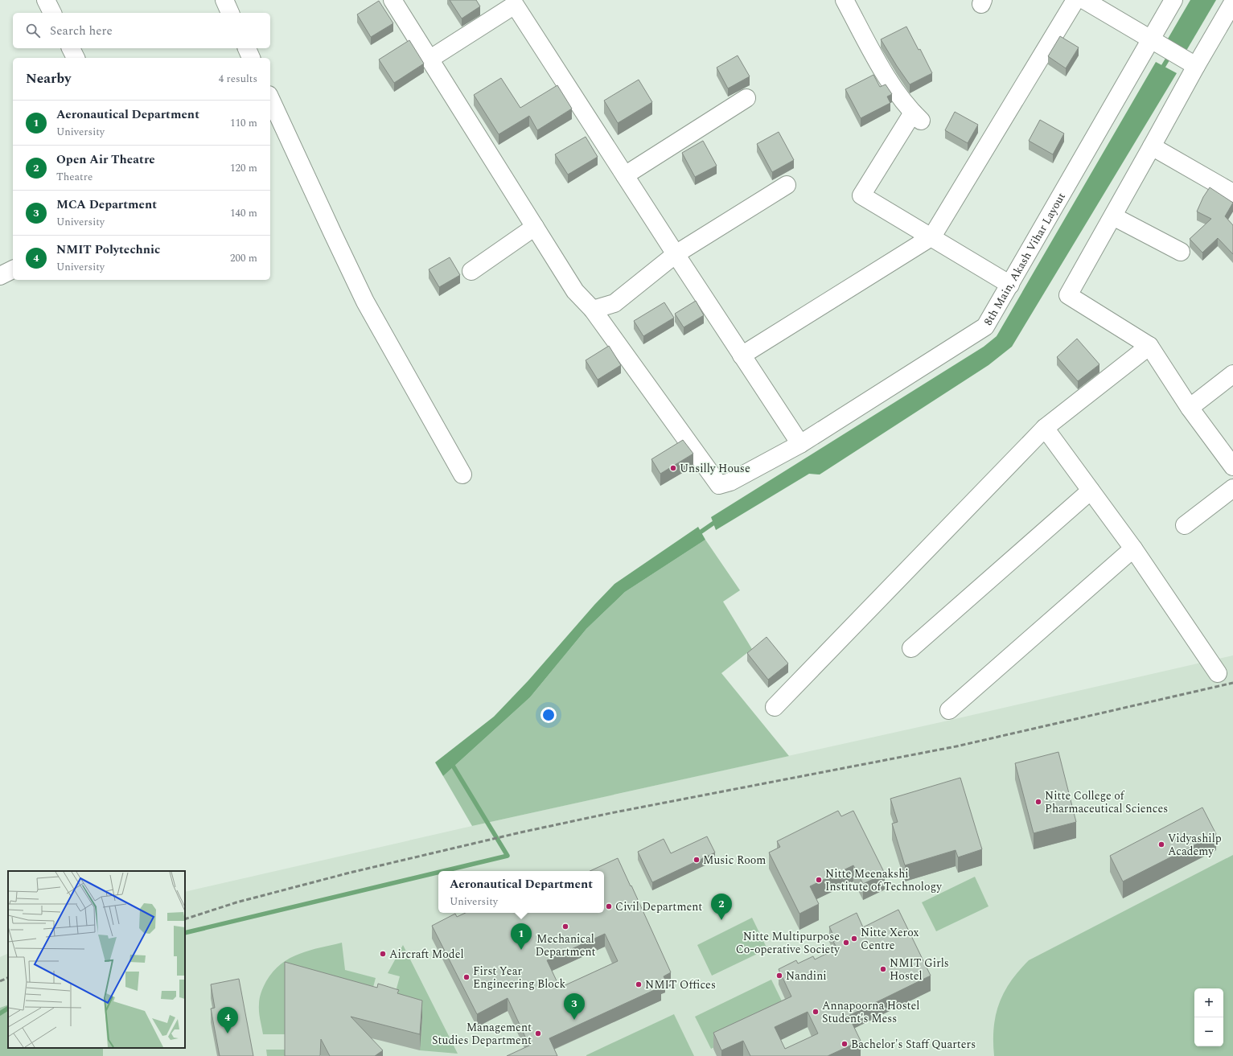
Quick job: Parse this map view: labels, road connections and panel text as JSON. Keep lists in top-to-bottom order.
{
  "streets": {
    "street": ["8th Main, Akash Vihar Layout"]
  },
  "places": [
    "Unsilly House",
    "Nitte College of Pharmaceutical Sciences",
    "Vidyashilp Academy",
    "Music Room",
    "Nitte Meenakshi Institute of Technology",
    "Civil Department",
    "Mechanical Department",
    "Nitte Xerox Centre",
    "Nitte Multipurpose Co-operative Society",
    "Aircraft Model",
    "NMIT Girls Hostel",
    "Nandini",
    "First Year Engineering Block",
    "NMIT Offices",
    "Annapoorna Hostel Student's Mess",
    "Management Studies Department",
    "Bachelor's Staff Quarters"
  ],
  "page": {
    "search": "Search here",
    "heading": ["Nearby", "4 results"],
    "list": [
      {
        "mark": "1",
        "name": "Aeronautical Department",
        "note": "University",
        "value": "110 m"
      },
      {
        "mark": "2",
        "name": "Open Air Theatre",
        "note": "Theatre",
        "value": "120 m"
      },
      {
        "mark": "3",
        "name": "MCA Department",
        "note": "University",
        "value": "140 m"
      },
      {
        "mark": "4",
        "name": "NMIT Polytechnic",
        "note": "University",
        "value": "200 m"
      }
    ],
    "popup": ["Aeronautical Department", "University"],
    "pins": [
      "2",
      "1",
      "3",
      "4"
    ],
    "map_buttons": ["+", "−"]
  }
}
